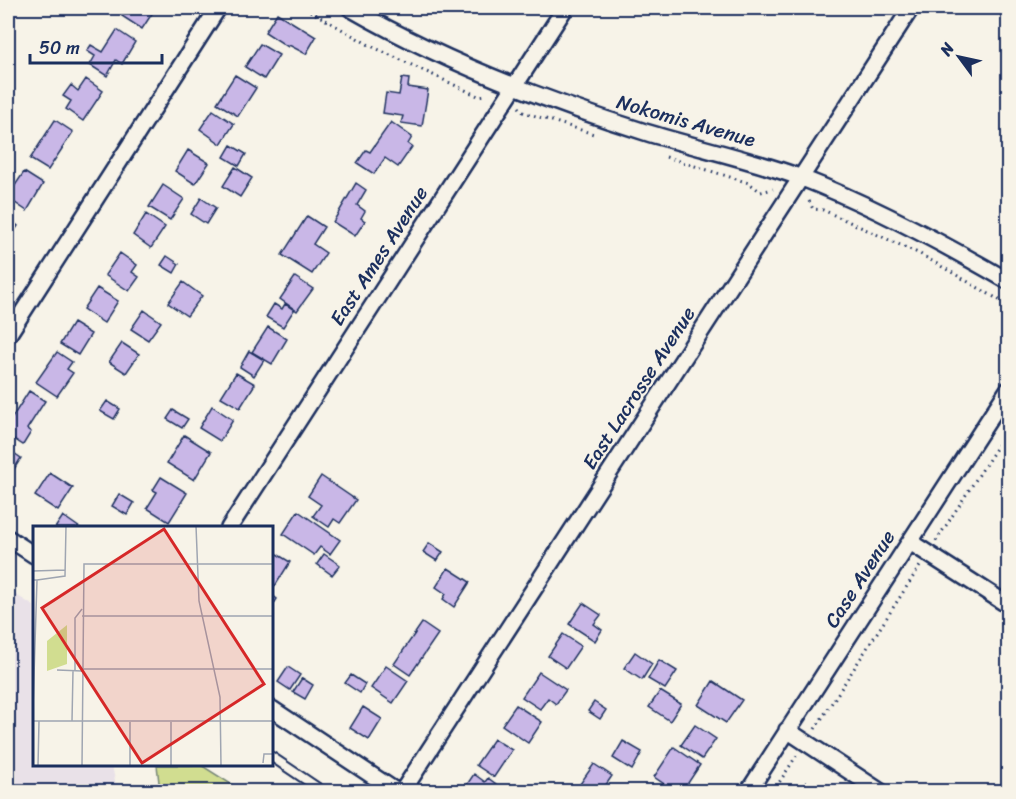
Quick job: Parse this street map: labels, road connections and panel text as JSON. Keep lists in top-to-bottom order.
{
  "streets": {
    "street": [
      "Nokomis Avenue",
      "East Ames Avenue",
      "East Lacrosse Avenue",
      "Case Avenue"
    ]
  },
  "crossings": [
    ["Nokomis Avenue", "East Ames Avenue"],
    ["Nokomis Avenue", "East Lacrosse Avenue"]
  ],
  "scale_bar": "50 m",
  "north": "top left"
}
